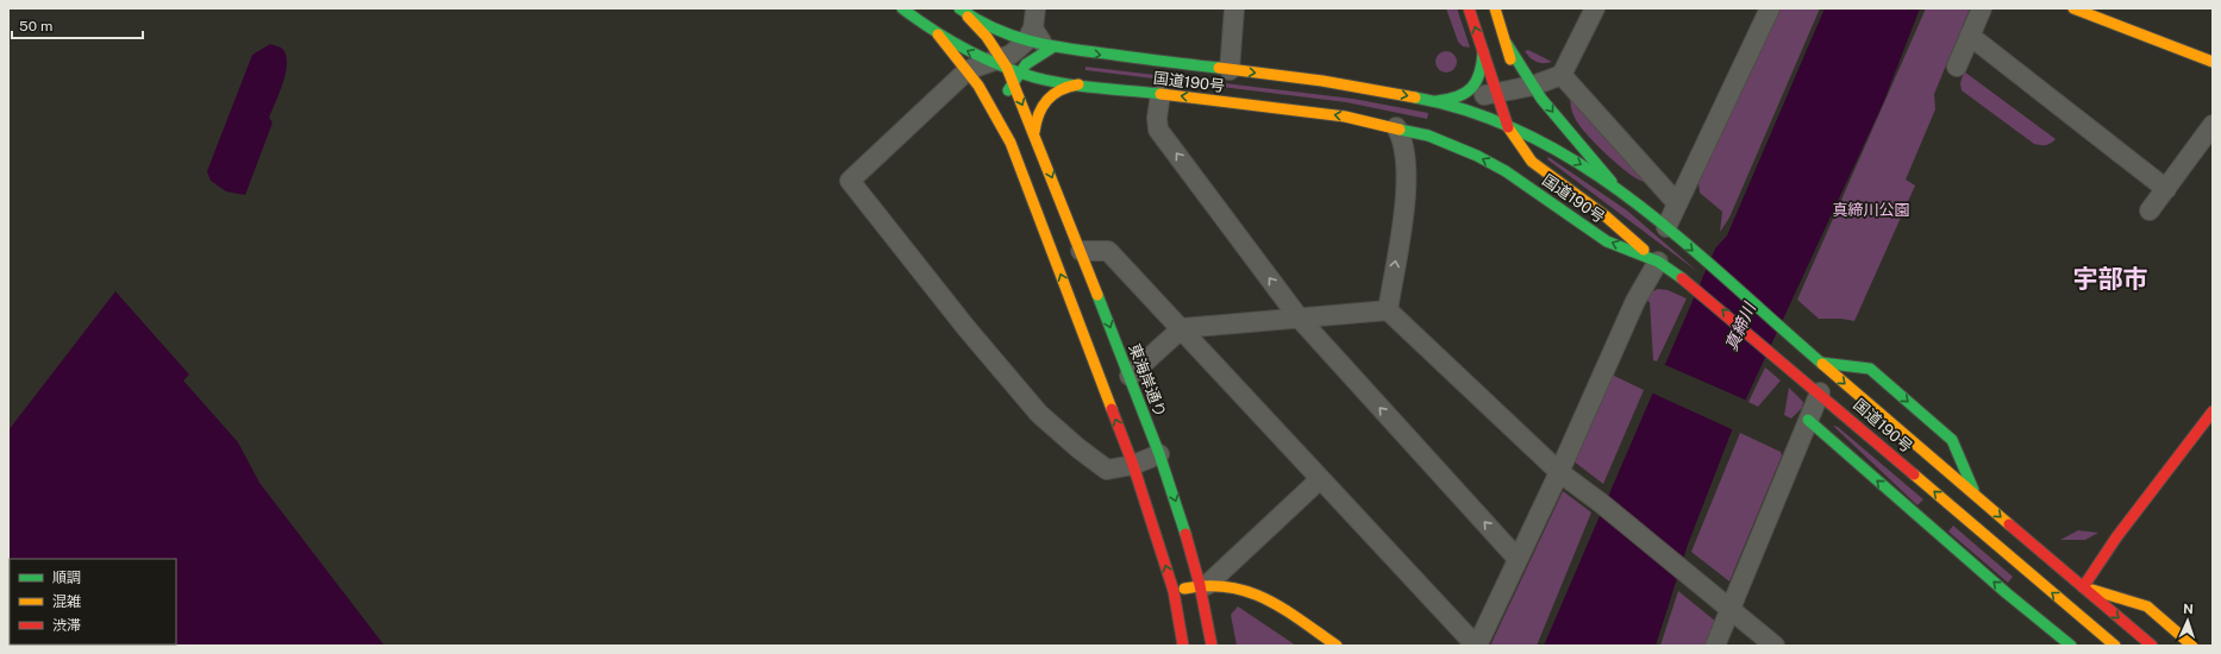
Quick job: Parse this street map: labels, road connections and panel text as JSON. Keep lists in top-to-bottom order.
{
  "streets": {
    "main road": ["国道190号", "東海岸通り"]
  },
  "crossings": [
    ["国道190号", "東海岸通り"]
  ],
  "districts": ["宇部市"],
  "water": ["真締川"],
  "parks": ["真締川公園"],
  "legend": ["順調", "混雑", "渋滞"],
  "scale_bar": "50 m",
  "north": "top"
}
